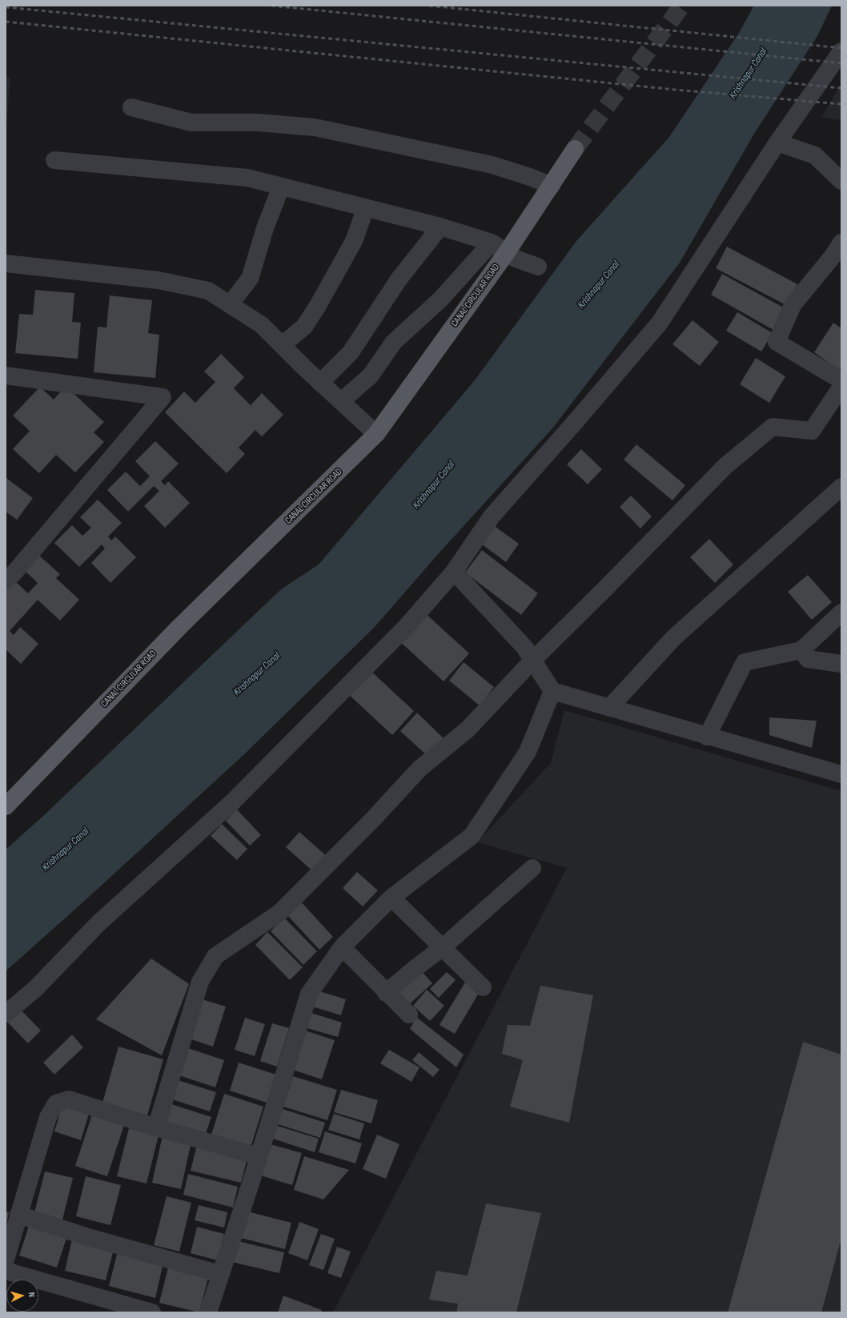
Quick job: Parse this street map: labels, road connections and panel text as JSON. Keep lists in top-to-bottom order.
{
  "streets": {
    "main road": ["CANAL CIRCULAR ROAD"]
  },
  "water": ["Krishnapur Canal"],
  "north": "right"
}
